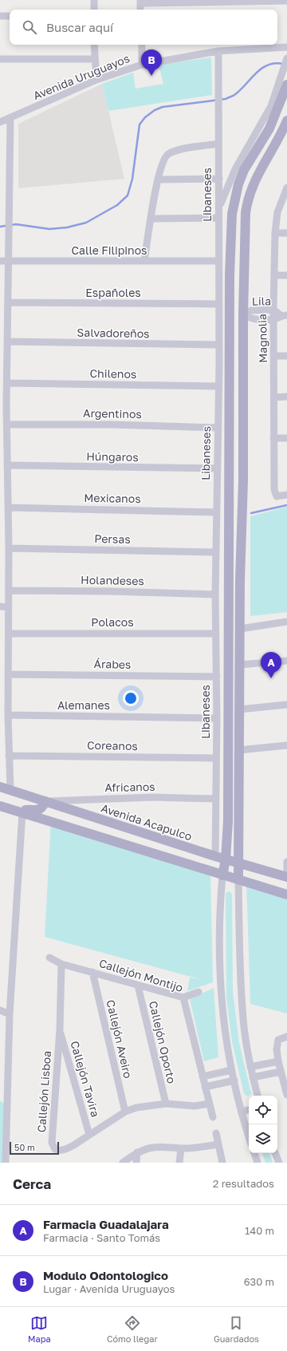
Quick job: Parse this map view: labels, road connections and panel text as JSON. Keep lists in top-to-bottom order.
{
  "streets": {
    "main road": ["Avenida Acapulco"],
    "street": [
      "Avenida Uruguayos",
      "Libaneses",
      "Calle Filipinos",
      "Españoles",
      "Lila",
      "Salvadoreños",
      "Magnolia",
      "Chilenos",
      "Argentinos",
      "Húngaros",
      "Mexicanos",
      "Persas",
      "Holandeses",
      "Polacos",
      "Árabes",
      "Alemanes",
      "Coreanos",
      "Africanos",
      "Callejón Montijo",
      "Callejón Aveiro",
      "Callejón Oporto",
      "Callejón Tavira",
      "Callejón Lisboa"
    ]
  },
  "crossings": [
    ["Avenida Uruguayos", "Libaneses"],
    ["Libaneses", "Calle Filipinos"],
    ["Libaneses", "Españoles"],
    ["Libaneses", "Salvadoreños"],
    ["Libaneses", "Chilenos"],
    ["Libaneses", "Argentinos"],
    ["Libaneses", "Húngaros"],
    ["Libaneses", "Mexicanos"],
    ["Libaneses", "Persas"],
    ["Libaneses", "Holandeses"],
    ["Libaneses", "Polacos"],
    ["Libaneses", "Árabes"],
    ["Libaneses", "Alemanes"],
    ["Libaneses", "Coreanos"],
    ["Libaneses", "Africanos"],
    ["Libaneses", "Avenida Acapulco"],
    ["Lila", "Magnolia"],
    ["Africanos", "Avenida Acapulco"],
    ["Callejón Montijo", "Callejón Aveiro"],
    ["Callejón Montijo", "Callejón Oporto"],
    ["Callejón Montijo", "Callejón Lisboa"],
    ["Callejón Aveiro", "Callejón Lisboa"],
    ["Callejón Oporto", "Callejón Lisboa"],
    ["Callejón Tavira", "Callejón Lisboa"]
  ],
  "scale_bar": "50 m",
  "page": {
    "search": "Buscar aquí",
    "pins": ["B", "A"],
    "scale": "50 m",
    "heading": ["Cerca", "2 resultados"],
    "list": [
      {
        "mark": "A",
        "name": "Farmacia Guadalajara",
        "note": "Farmacia · Santo Tomás",
        "value": "140 m"
      },
      {
        "mark": "B",
        "name": "Modulo Odontologico",
        "note": "Lugar · Avenida Uruguayos",
        "value": "630 m"
      }
    ],
    "nav": ["Mapa", "Cómo llegar", "Guardados"]
  }
}
